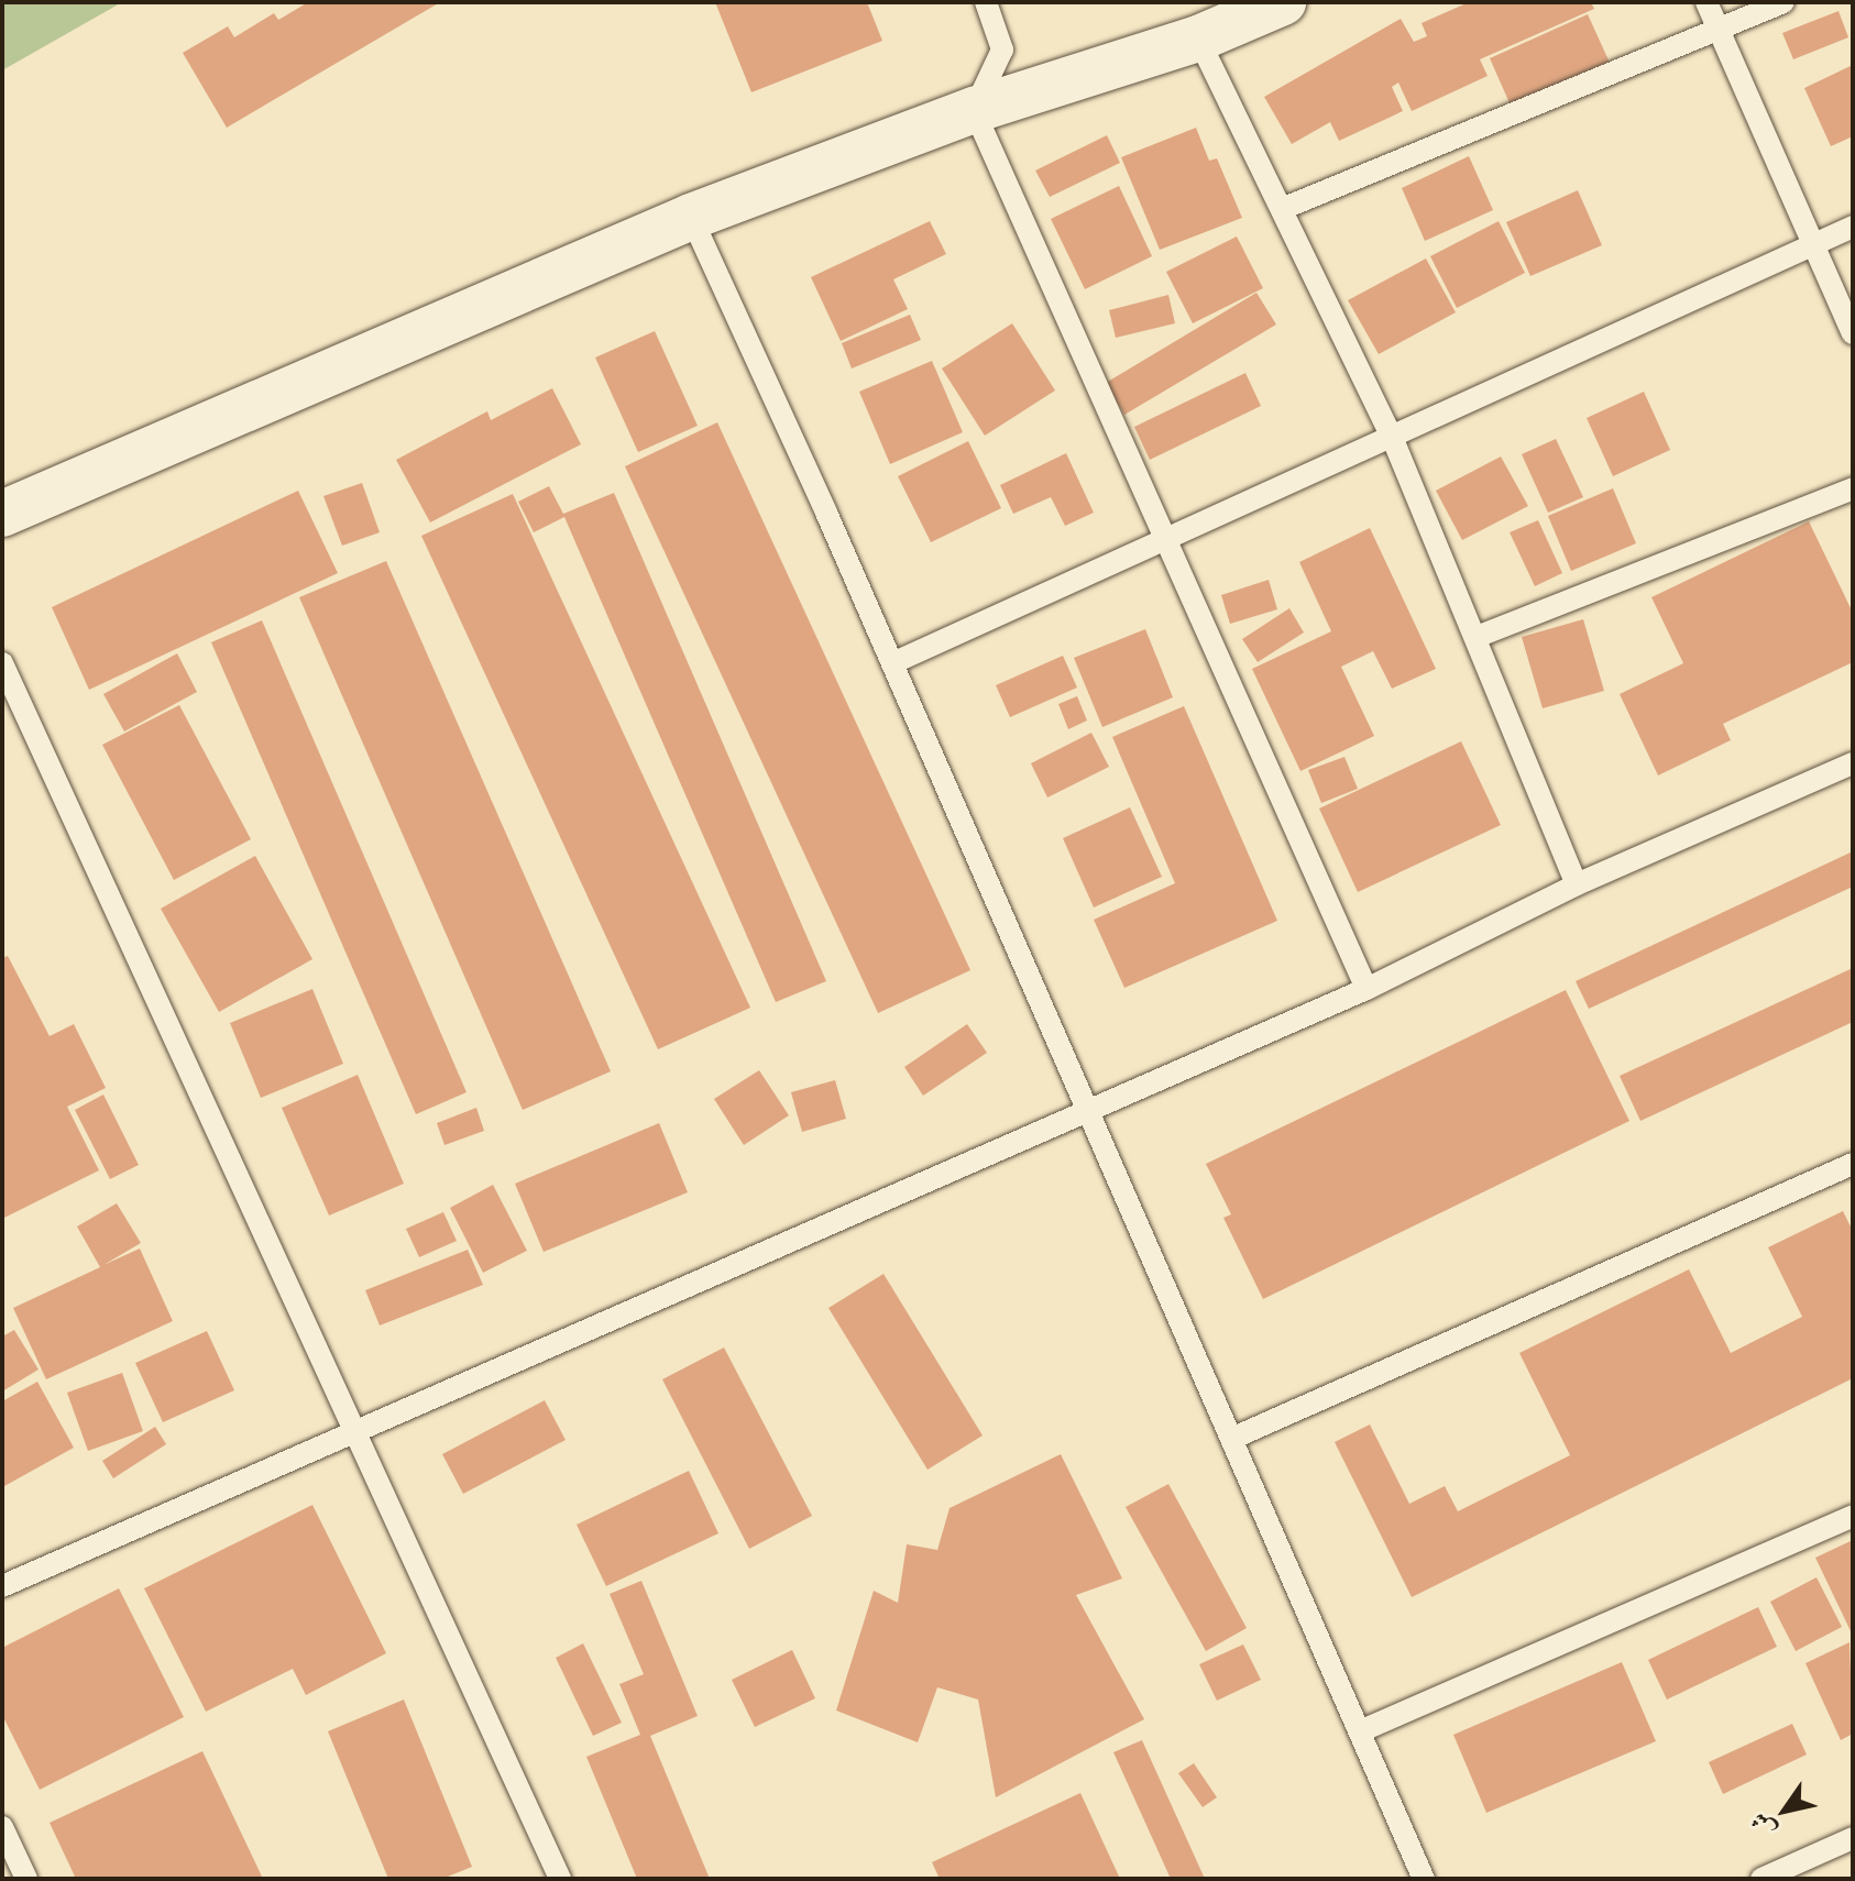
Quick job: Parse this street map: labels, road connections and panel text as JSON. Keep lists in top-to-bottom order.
{
  "north": "bottom left"
}
